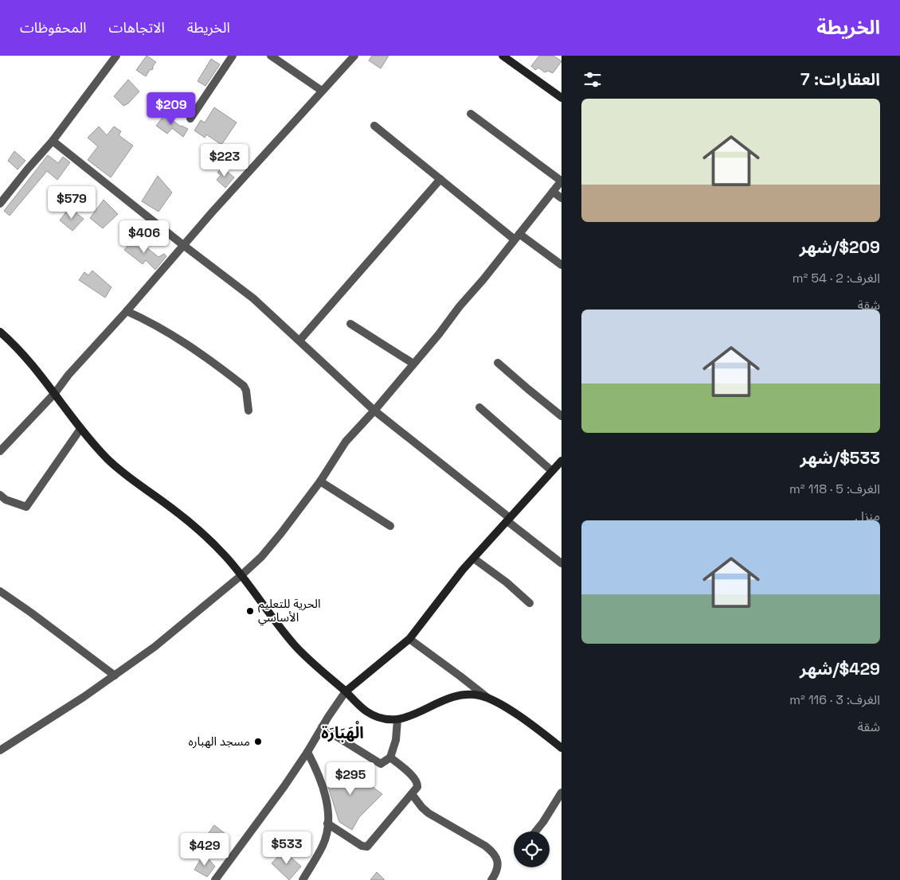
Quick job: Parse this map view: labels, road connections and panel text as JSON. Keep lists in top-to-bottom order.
{
  "districts": ["الْهَبَارَة"],
  "places": ["الحرية للتعليم الأساسي", "مسجد الهباره"],
  "page": {
    "header": "الخريطة",
    "nav": ["الخريطة", "الاتجاهات", "المحفوظات"],
    "heading": "العقارات: 7",
    "price": [
      "$209",
      "$223",
      "$579",
      "$406",
      "$295",
      "$533",
      "$429"
    ],
    "list": [
      {
        "name": "$209/شهر",
        "note": "الغرف: 2 · 54 m² · شقة"
      },
      {
        "name": "$533/شهر",
        "note": "الغرف: 5 · 118 m² · منزل"
      },
      {
        "name": "$429/شهر",
        "note": "الغرف: 3 · 116 m² · شقة"
      }
    ]
  }
}
